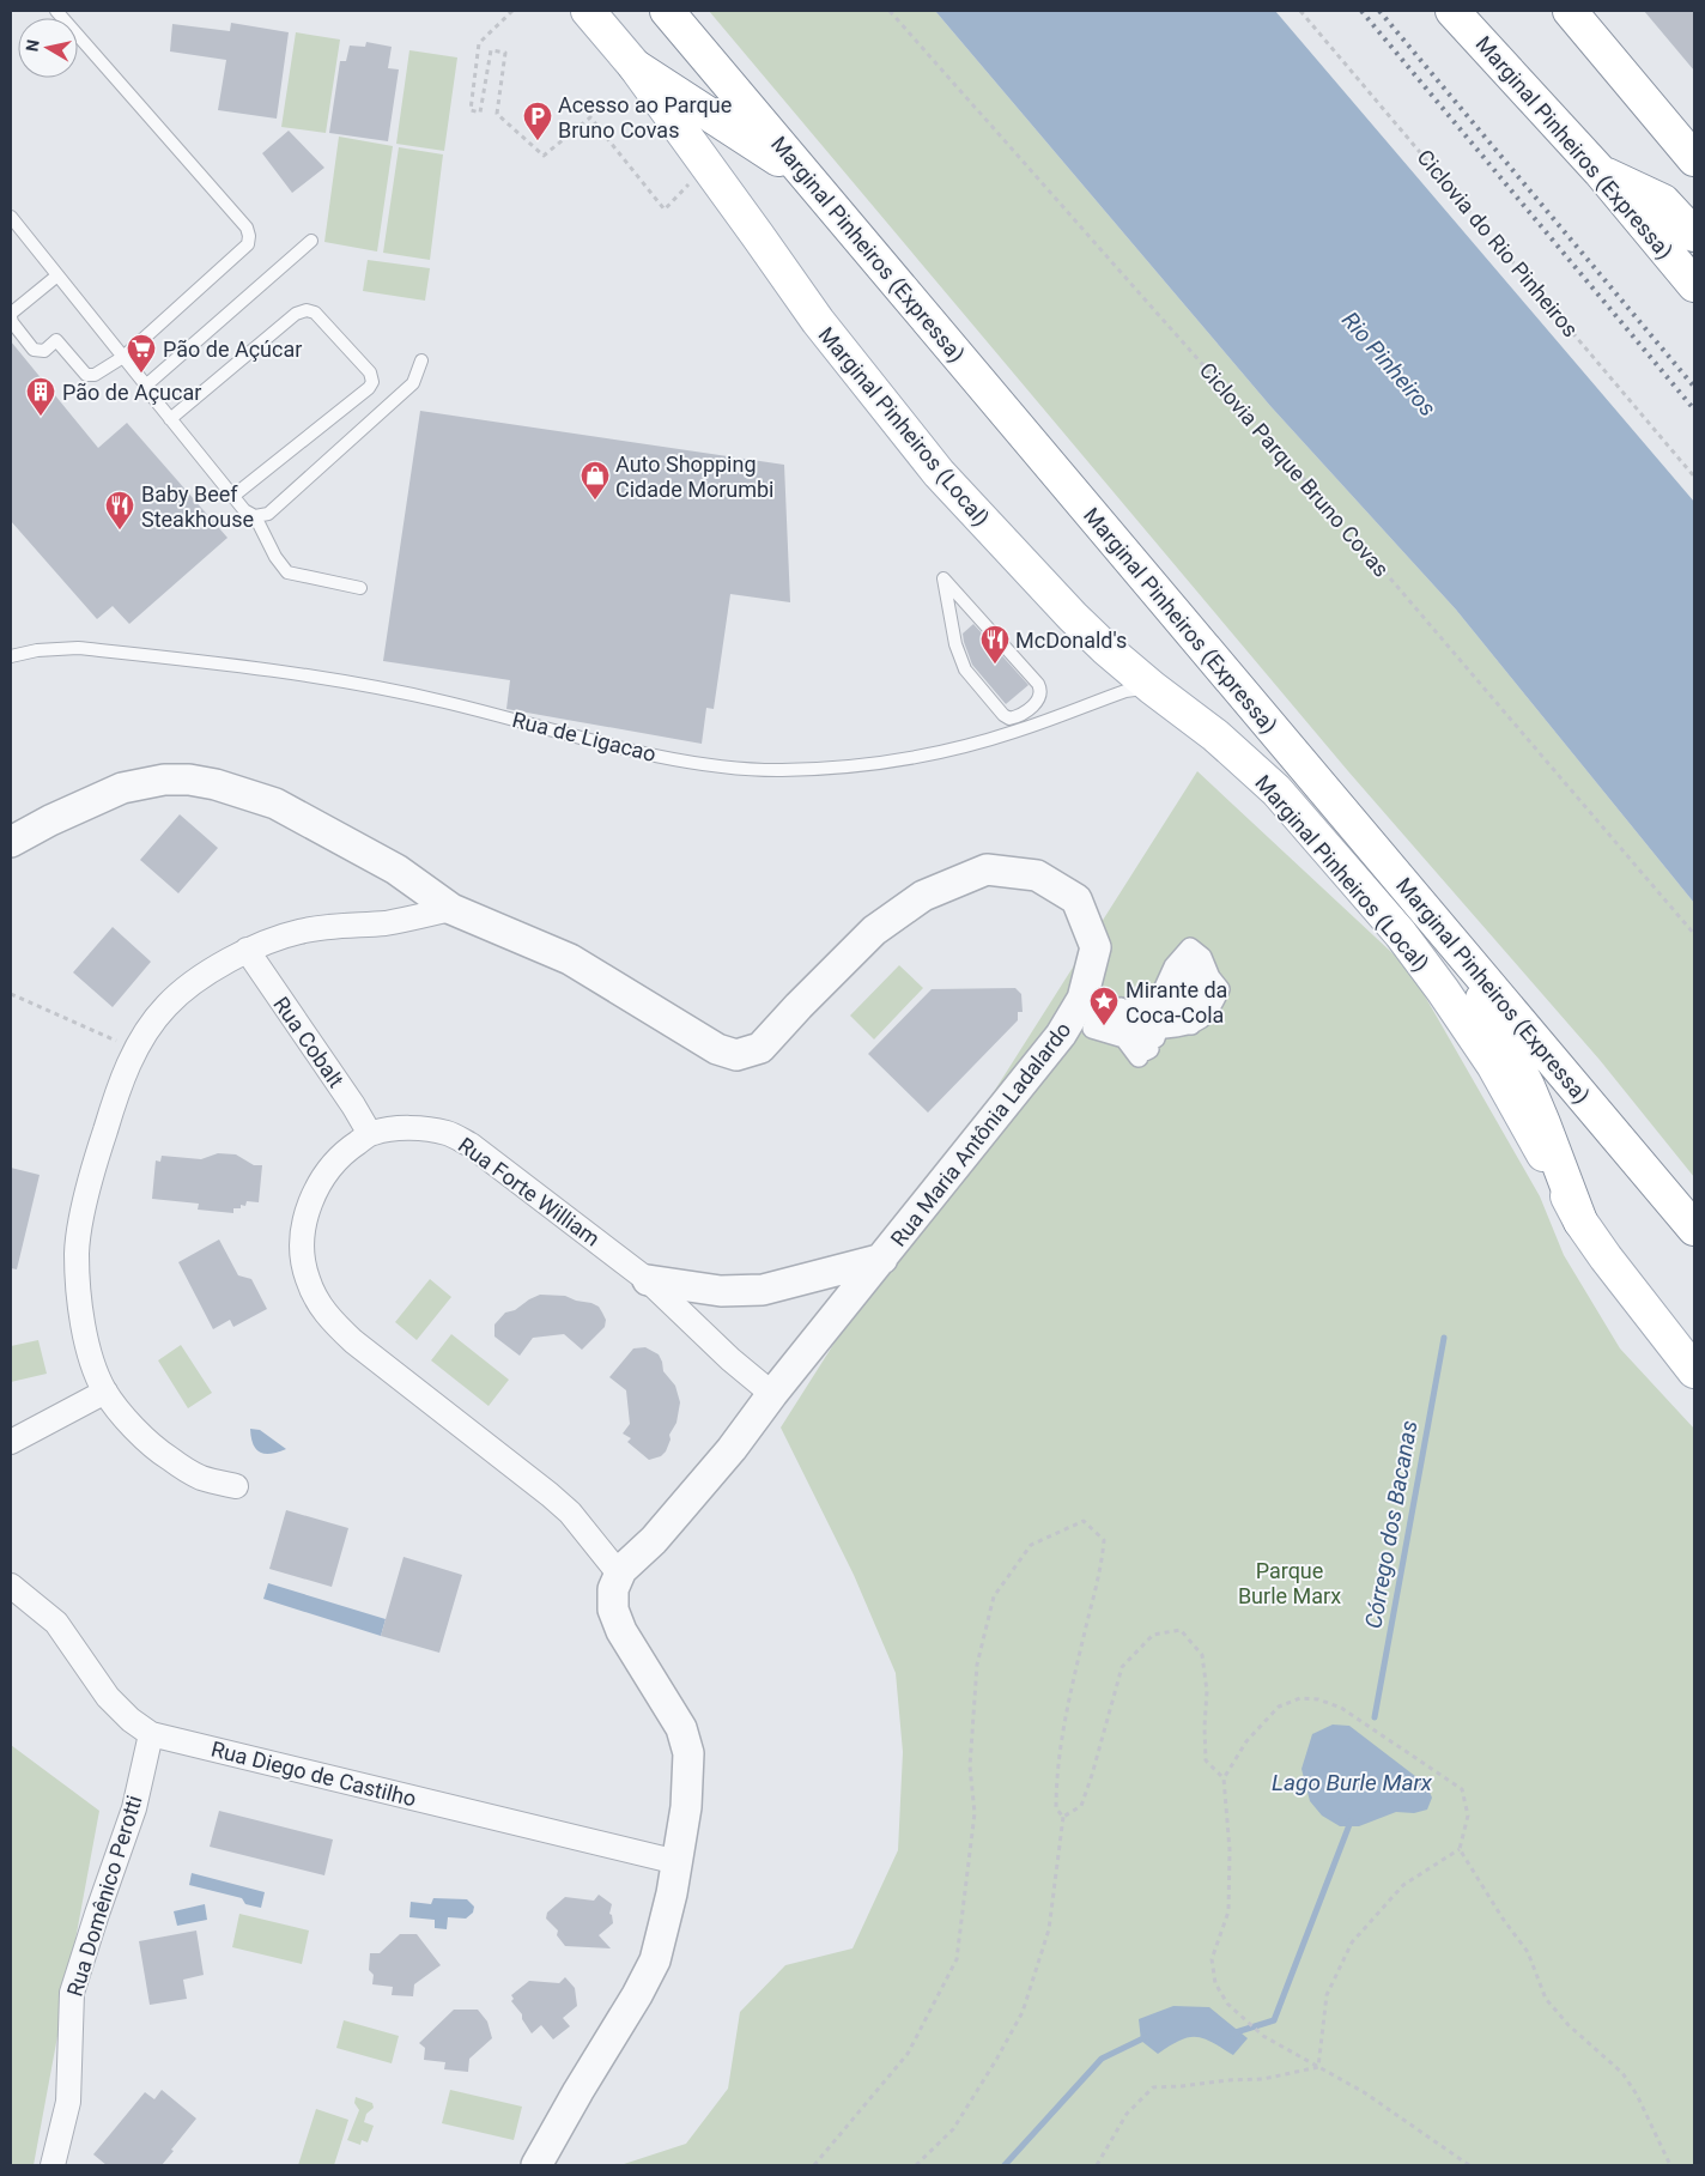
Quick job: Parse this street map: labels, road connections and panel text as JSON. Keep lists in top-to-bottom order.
{
  "streets": {
    "main road": ["Marginal Pinheiros (Expressa)", "Marginal Pinheiros (Local)"],
    "street": [
      "Rua Cobalt",
      "Rua Maria Antônia Ladalardo",
      "Rua Forte William",
      "Rua Diego de Castilho",
      "Rua Domênico Perotti"
    ],
    "lane": ["Rua de Ligacao"],
    "path": ["Ciclovia do Rio Pinheiros", "Ciclovia Parque Bruno Covas"]
  },
  "crossings": [
    ["Marginal Pinheiros (Local)", "Rua de Ligacao"],
    ["Rua Cobalt", "Rua Forte William"],
    ["Rua Maria Antônia Ladalardo", "Rua Forte William"],
    ["Rua Diego de Castilho", "Rua Domênico Perotti"]
  ],
  "water": ["Rio Pinheiros", "Córrego dos Bacanas", "Lago Burle Marx"],
  "parks": ["Parque Burle Marx"],
  "places": {
    "parking": ["Acesso ao Parque Bruno Covas"],
    "supermarket": ["Pão de Açúcar"],
    "building": ["Pão de Açucar"],
    "shop": ["Auto Shopping Cidade Morumbi"],
    "restaurant": ["Baby Beef Steakhouse", "McDonald's"],
    "place": ["Mirante da Coca-Cola"]
  },
  "north": "left"
}
